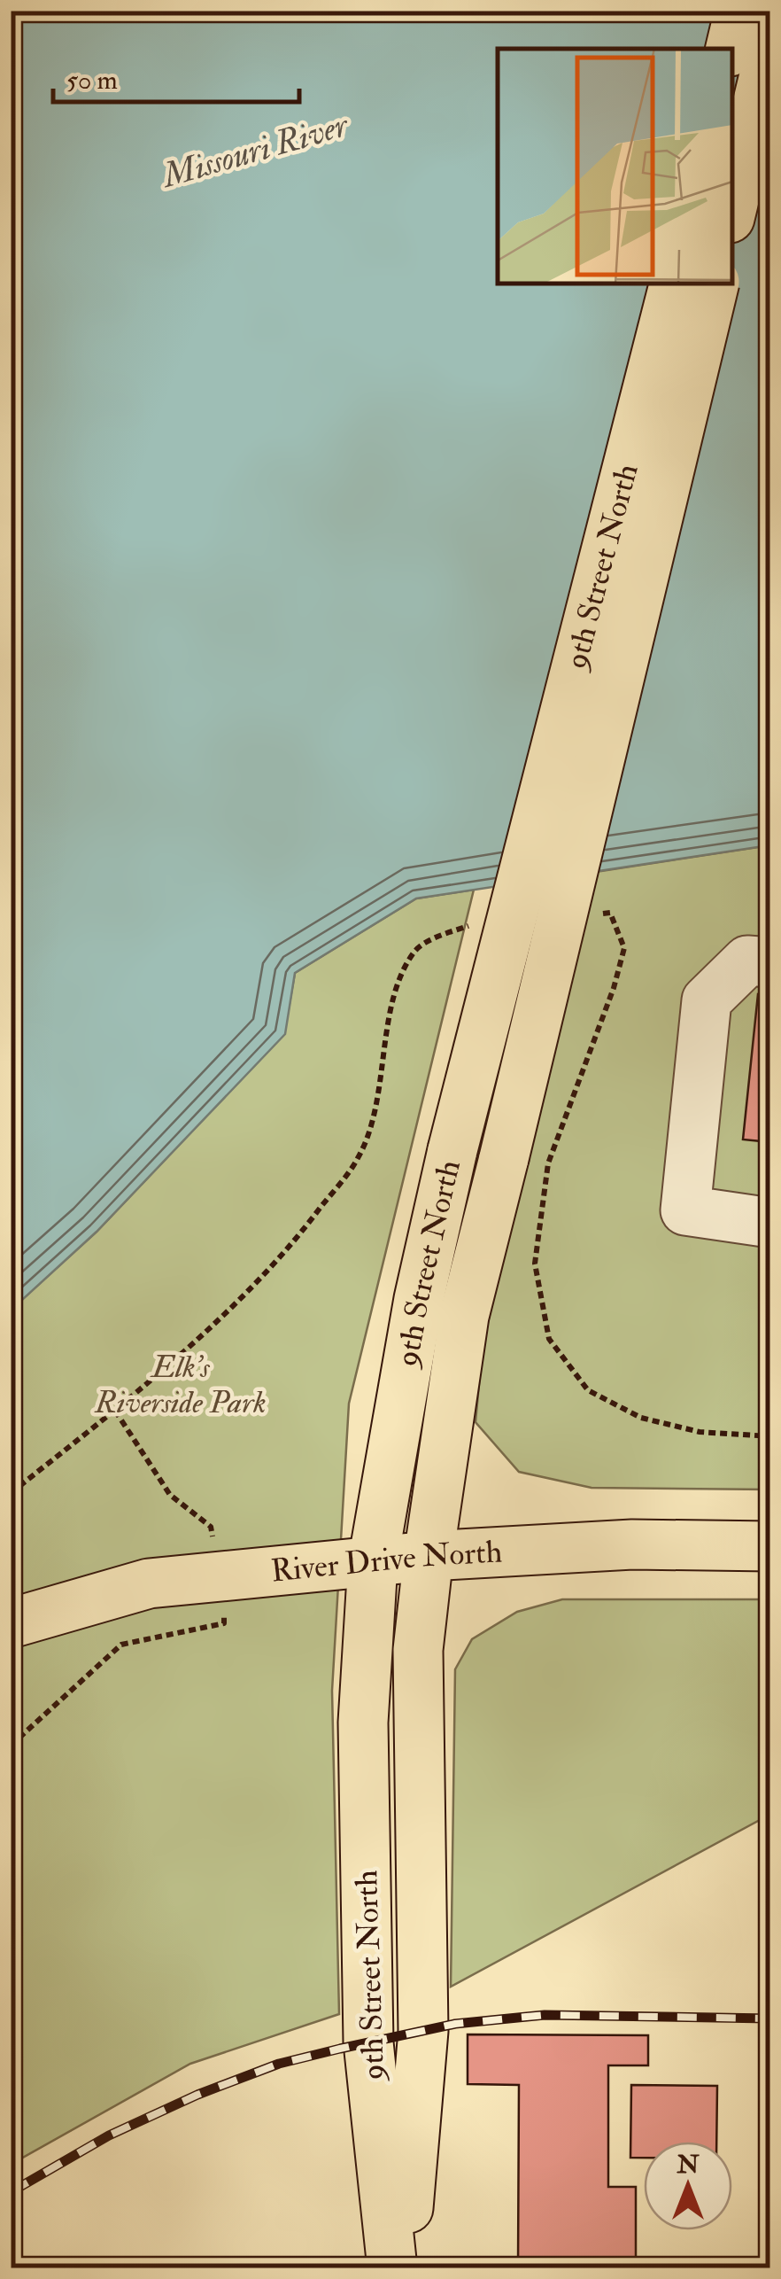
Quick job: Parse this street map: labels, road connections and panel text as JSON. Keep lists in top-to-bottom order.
{
  "streets": {
    "main road": ["9th Street North", "River Drive North"]
  },
  "crossings": [
    ["9th Street North", "River Drive North"]
  ],
  "water": ["Missouri River"],
  "parks": ["Elk's Riverside Park"],
  "scale_bar": "50 m",
  "north": "top"
}
